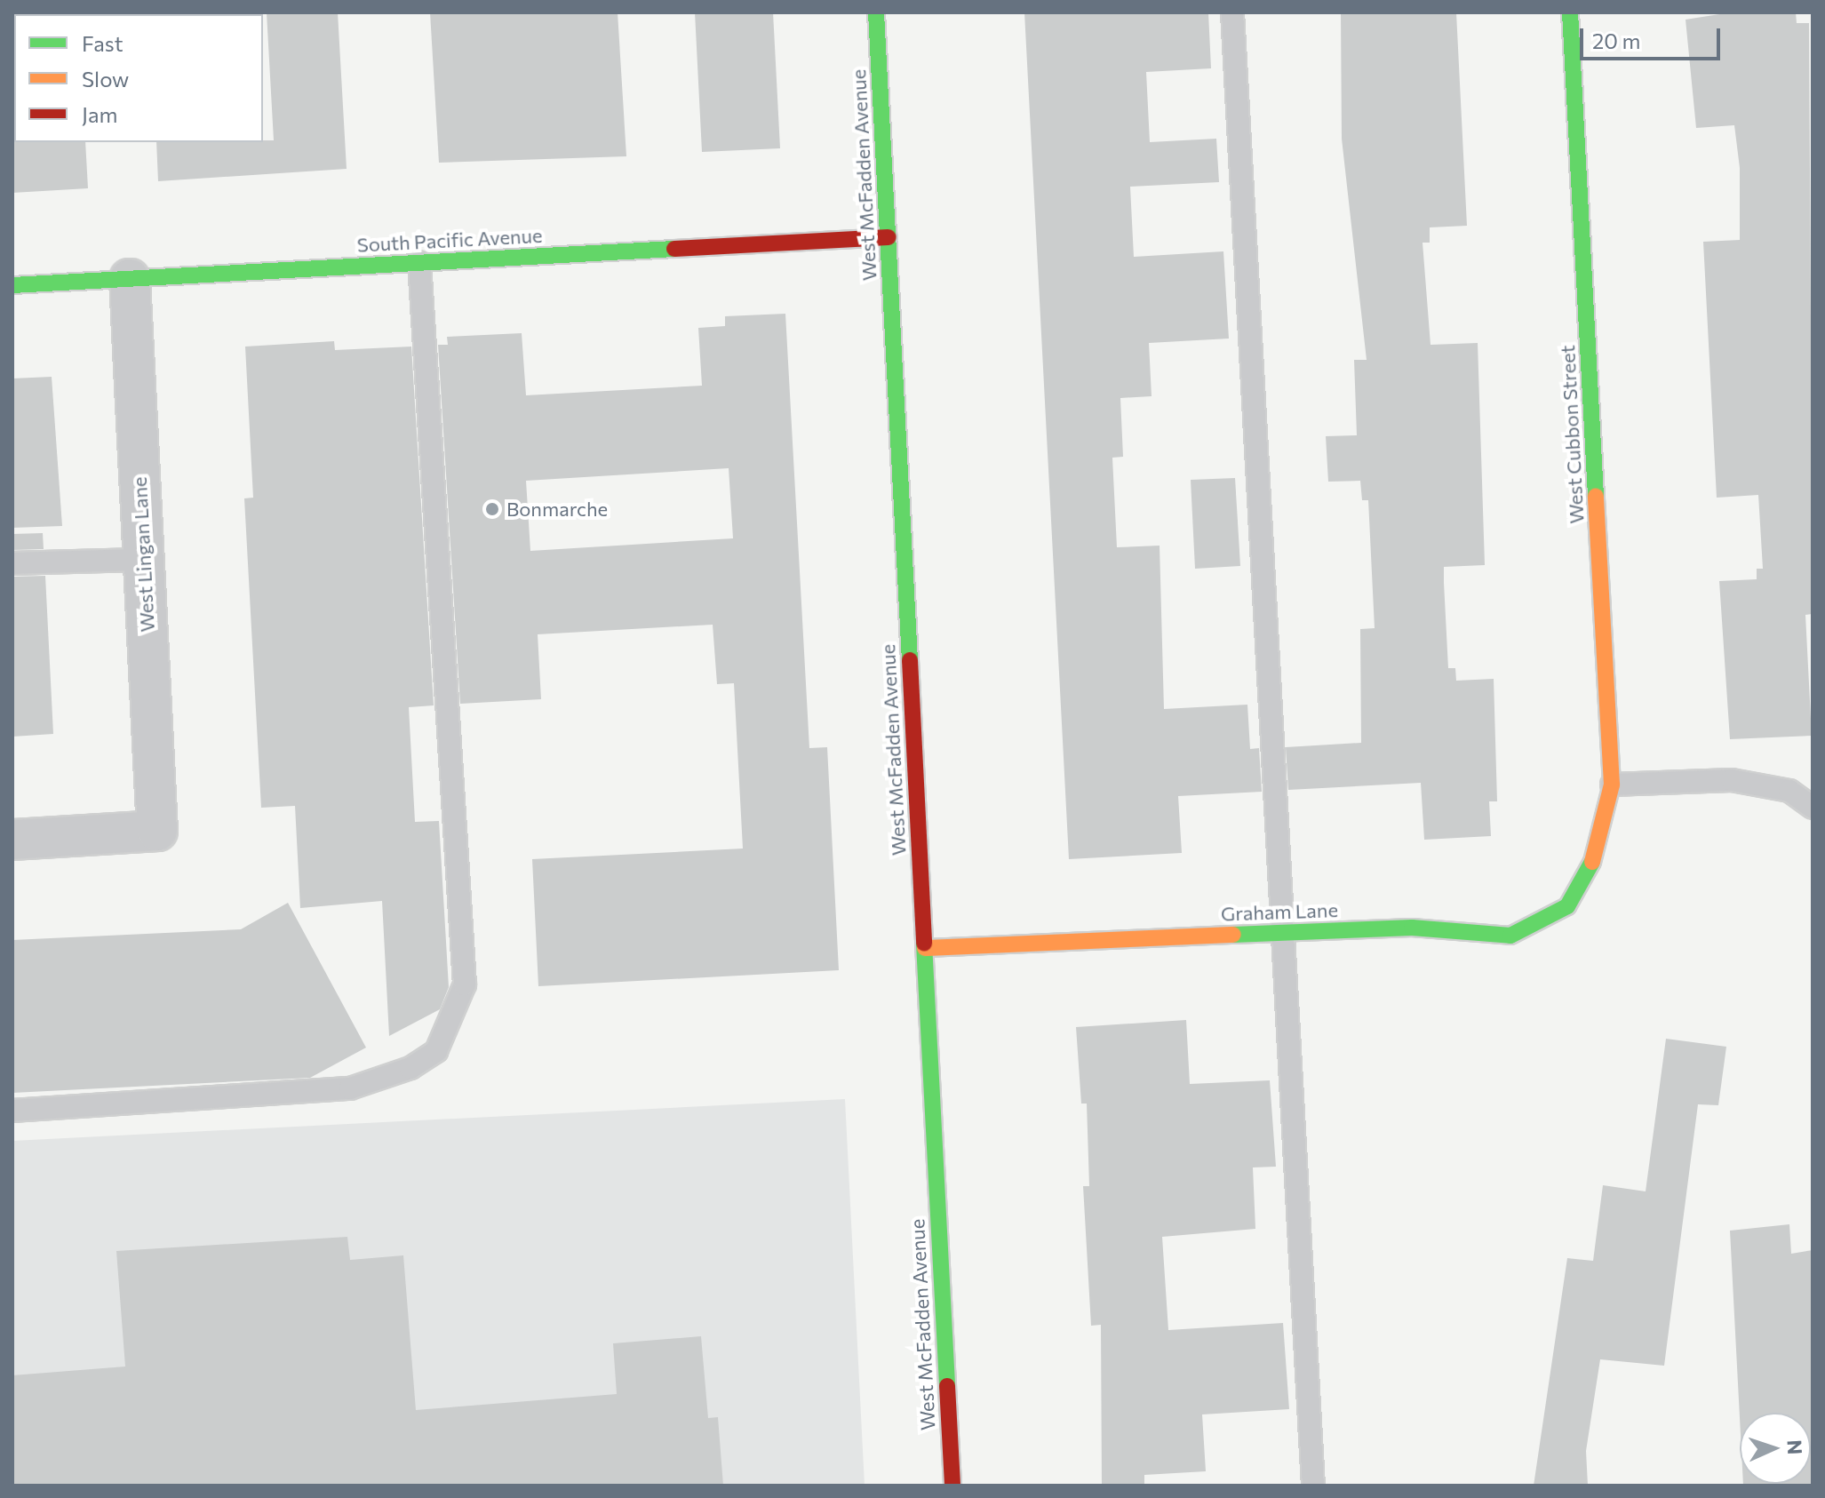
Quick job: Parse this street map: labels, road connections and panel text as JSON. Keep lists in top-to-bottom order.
{
  "streets": {
    "street": [
      "West McFadden Avenue",
      "South Pacific Avenue",
      "West Cubbon Street",
      "West Lingan Lane",
      "Graham Lane"
    ]
  },
  "crossings": [
    ["West McFadden Avenue", "South Pacific Avenue"],
    ["West McFadden Avenue", "Graham Lane"],
    ["South Pacific Avenue", "West Lingan Lane"],
    ["West Cubbon Street", "Graham Lane"]
  ],
  "places": ["Bonmarche"],
  "legend": ["Fast", "Slow", "Jam"],
  "scale_bar": "20 m",
  "north": "right"
}
